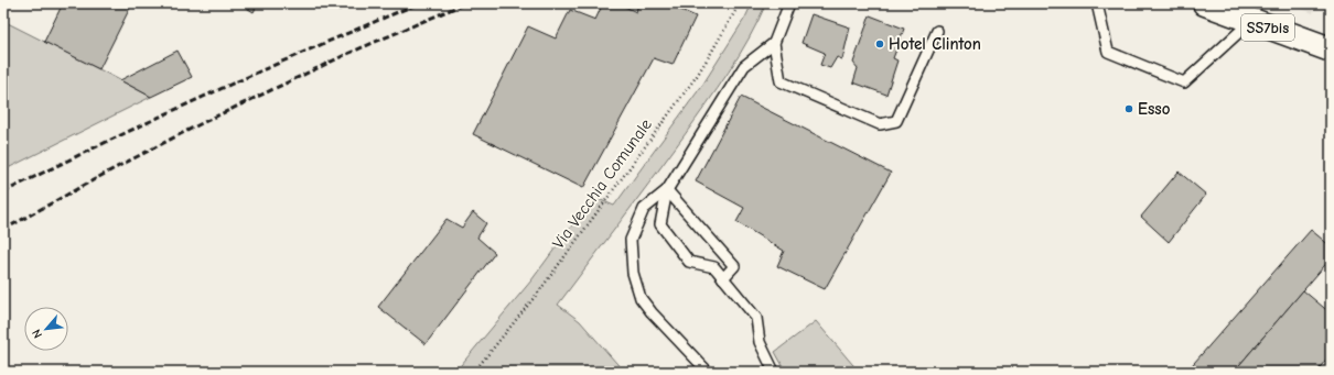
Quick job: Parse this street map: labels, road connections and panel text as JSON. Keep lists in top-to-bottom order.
{
  "streets": {
    "main road": ["SS7bis"],
    "path": ["Via Vecchia Comunale"]
  },
  "places": ["Hotel Clinton", "Esso"],
  "north": "bottom left"
}
